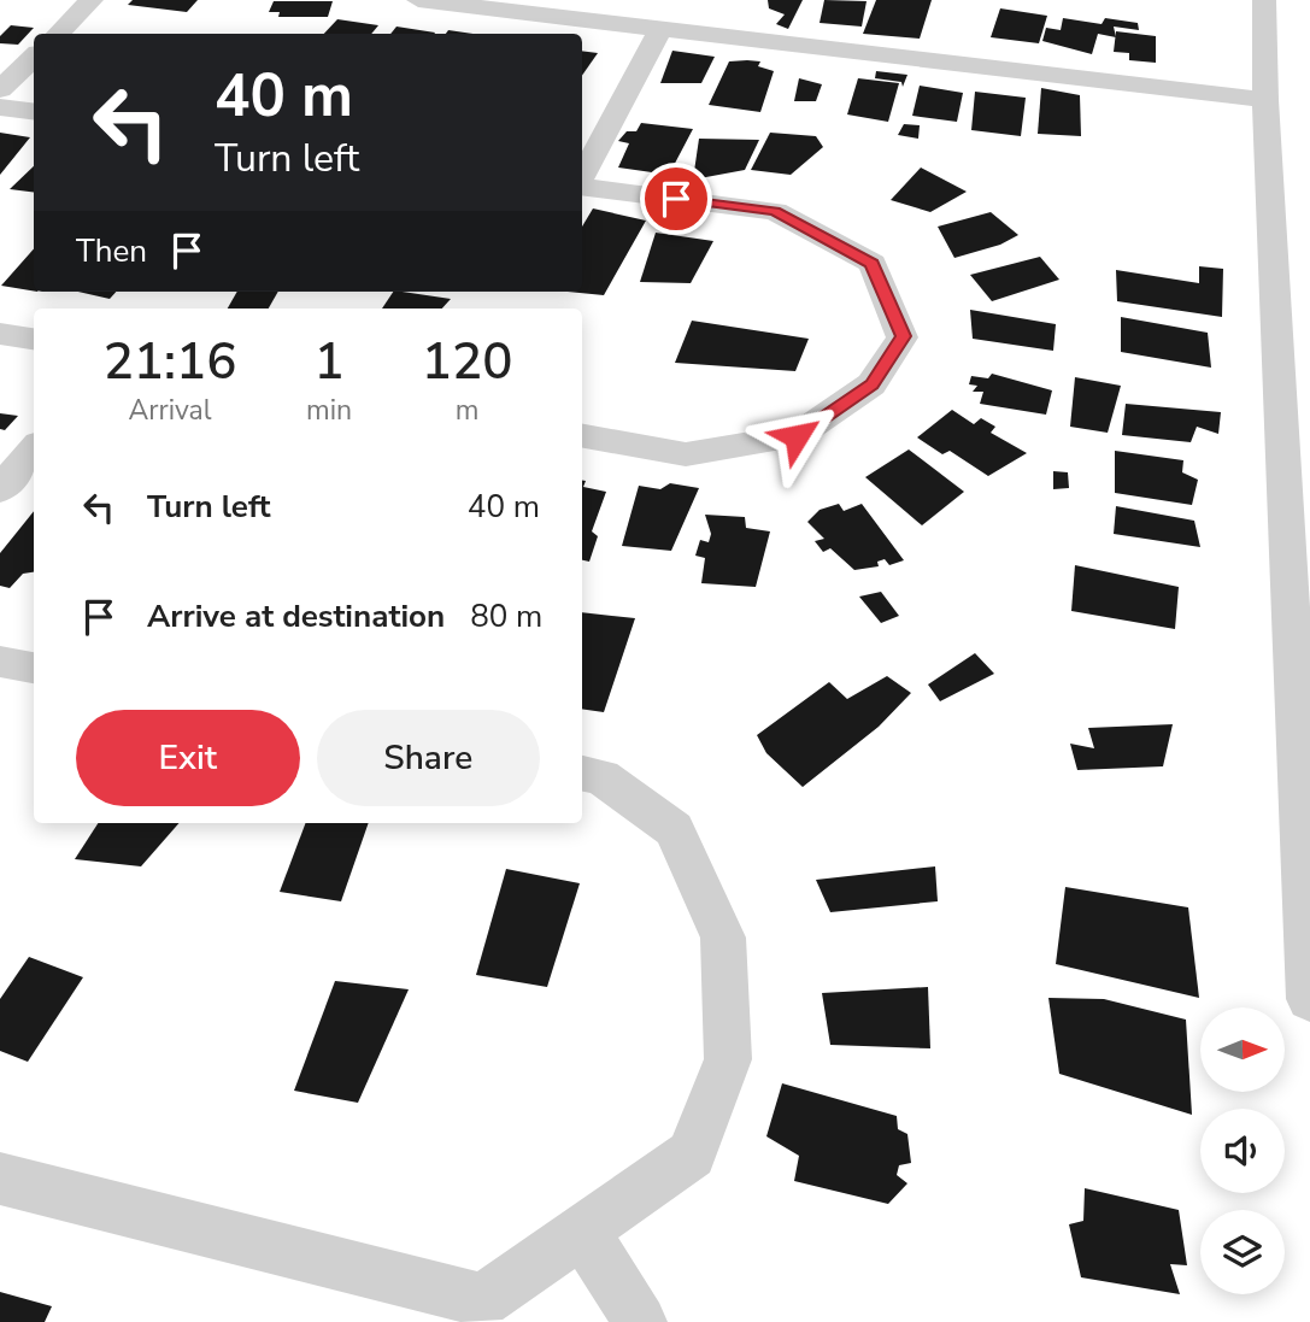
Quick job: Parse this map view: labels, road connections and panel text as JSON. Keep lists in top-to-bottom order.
{
  "north": "right",
  "page": {
    "turn": ["40 m", "Turn left"],
    "then": "Then",
    "eta": [
      "21:16",
      "Arrival",
      "1",
      "min",
      "120",
      "m"
    ],
    "list": [
      {
        "name": "Turn left",
        "value": "40 m"
      },
      {
        "name": "Arrive at destination",
        "value": "80 m"
      }
    ],
    "buttons": ["Exit", "Share"]
  }
}
